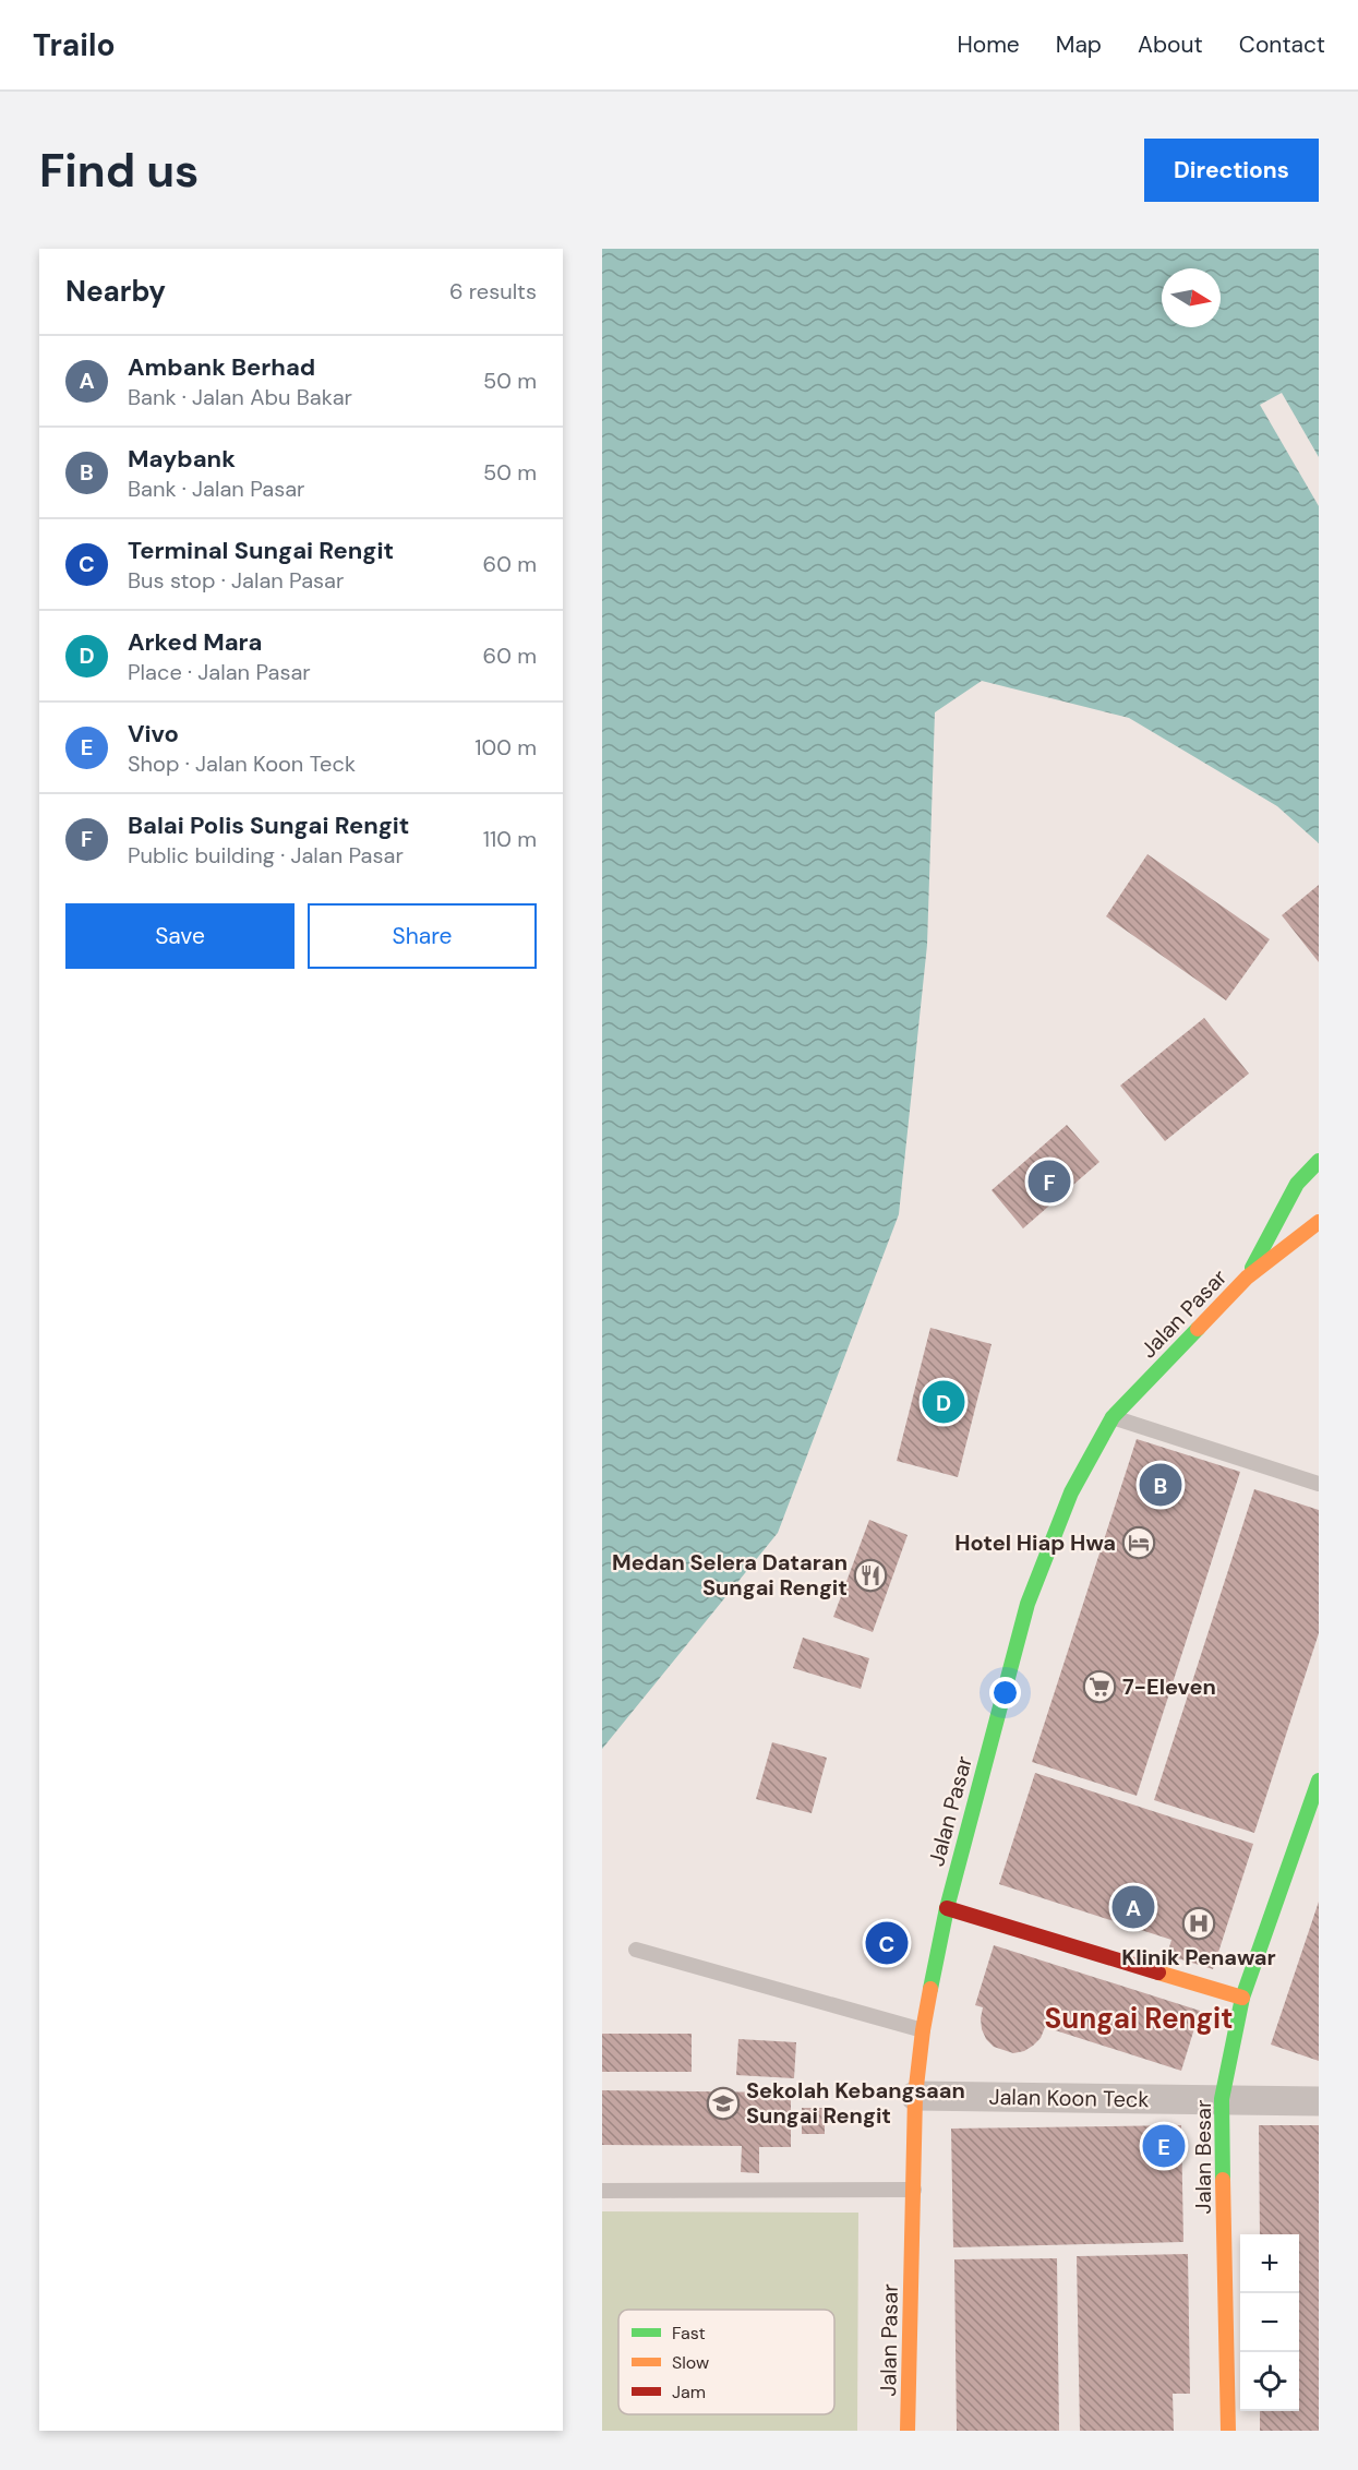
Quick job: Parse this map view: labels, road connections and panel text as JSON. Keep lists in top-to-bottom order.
{
  "streets": {
    "main road": ["Jalan Pasar", "Jalan Besar"],
    "street": ["Jalan Koon Teck"]
  },
  "crossings": [
    ["Jalan Pasar", "Jalan Koon Teck"],
    ["Jalan Koon Teck", "Jalan Besar"]
  ],
  "districts": ["Sungai Rengit"],
  "places": {
    "hotel": ["Hotel Hiap Hwa"],
    "restaurant": ["Medan Selera Dataran Sungai Rengit"],
    "supermarket": ["7-Eleven"],
    "hospital": ["Klinik Penawar"],
    "school or university": ["Sekolah Kebangsaan Sungai Rengit"]
  },
  "legend": ["Fast", "Slow", "Jam"],
  "north": "right",
  "page": {
    "header": "Trailo",
    "nav": [
      "Home",
      "Map",
      "About",
      "Contact"
    ],
    "buttons": [
      "Directions",
      ["Save", "Share"]
    ],
    "title": "Find us",
    "heading": ["Nearby", "6 results"],
    "list": [
      {
        "mark": "A",
        "name": "Ambank Berhad",
        "note": "Bank · Jalan Abu Bakar",
        "value": "50 m"
      },
      {
        "mark": "B",
        "name": "Maybank",
        "note": "Bank · Jalan Pasar",
        "value": "50 m"
      },
      {
        "mark": "C",
        "name": "Terminal Sungai Rengit",
        "note": "Bus stop · Jalan Pasar",
        "value": "60 m"
      },
      {
        "mark": "D",
        "name": "Arked Mara",
        "note": "Place · Jalan Pasar",
        "value": "60 m"
      },
      {
        "mark": "E",
        "name": "Vivo",
        "note": "Shop · Jalan Koon Teck",
        "value": "100 m"
      },
      {
        "mark": "F",
        "name": "Balai Polis Sungai Rengit",
        "note": "Public building · Jalan Pasar",
        "value": "110 m"
      }
    ],
    "pins": [
      "F",
      "D",
      "B",
      "A",
      "C",
      "E"
    ],
    "map_buttons": ["+", "−"]
  }
}
